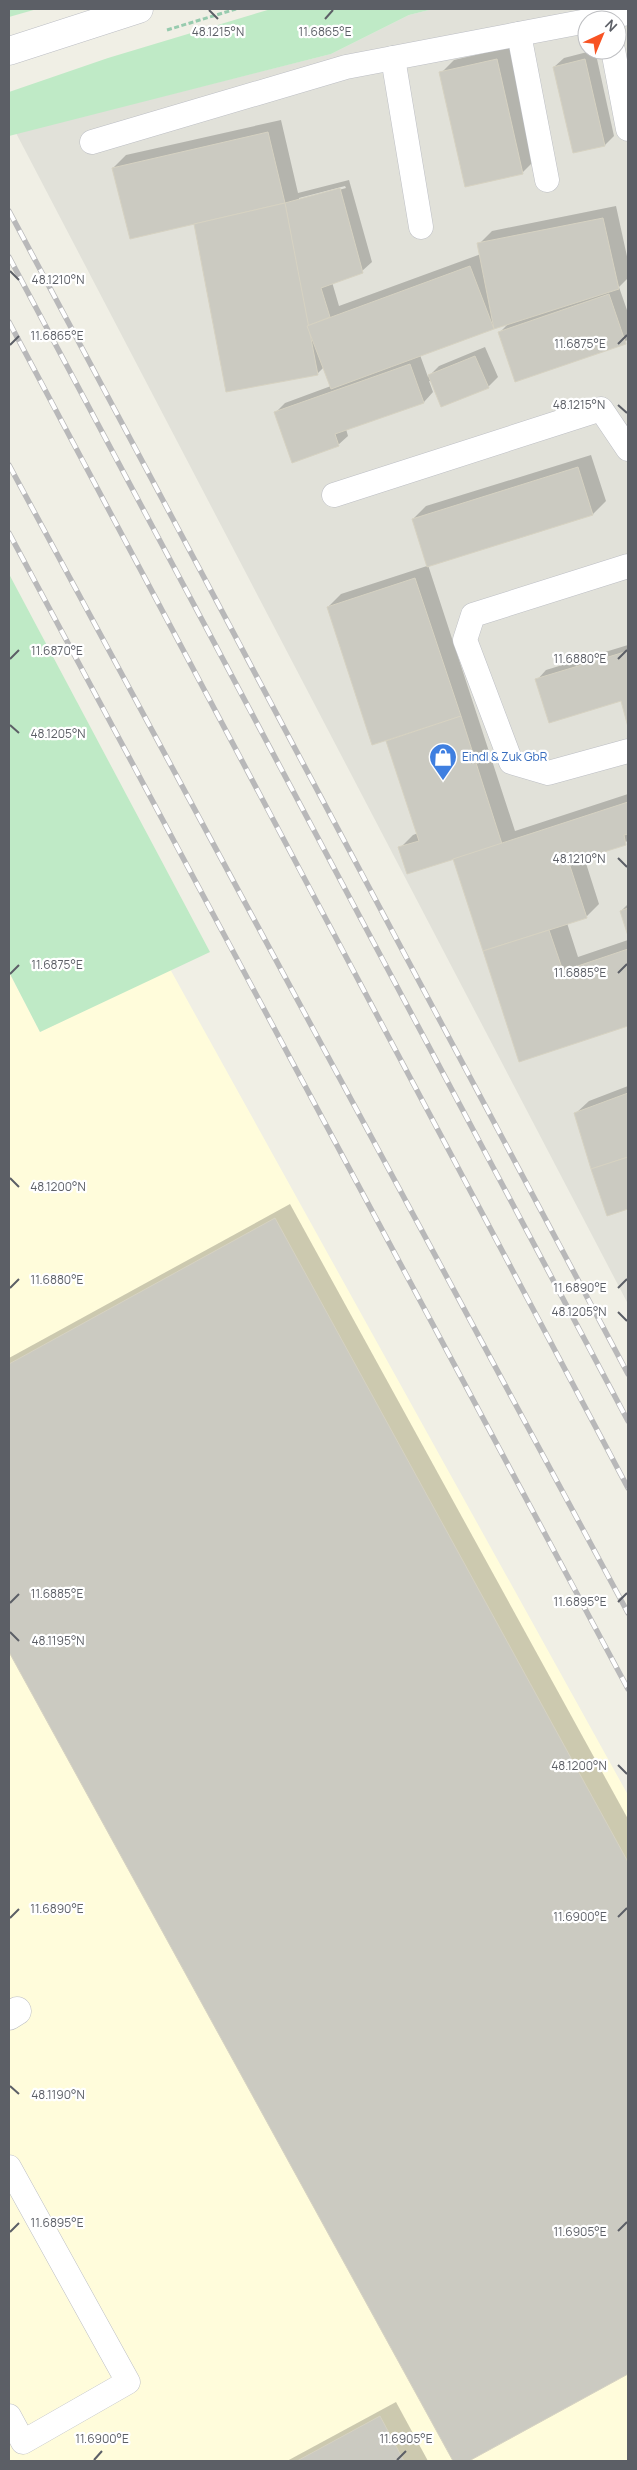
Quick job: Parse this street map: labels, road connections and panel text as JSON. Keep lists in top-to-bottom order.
{
  "places": {
    "shop": ["Eindl & Zuk GbR"]
  },
  "north": "top right",
  "coordinates": [
    "48.1215°N",
    "11.6865°E",
    "48.1210°N",
    "11.6875°E",
    "11.6870°E",
    "11.6880°E",
    "48.1205°N",
    "11.6885°E",
    "48.1200°N",
    "11.6890°E",
    "11.6895°E",
    "48.1195°N",
    "11.6900°E",
    "48.1190°N",
    "11.6905°E"
  ]
}
